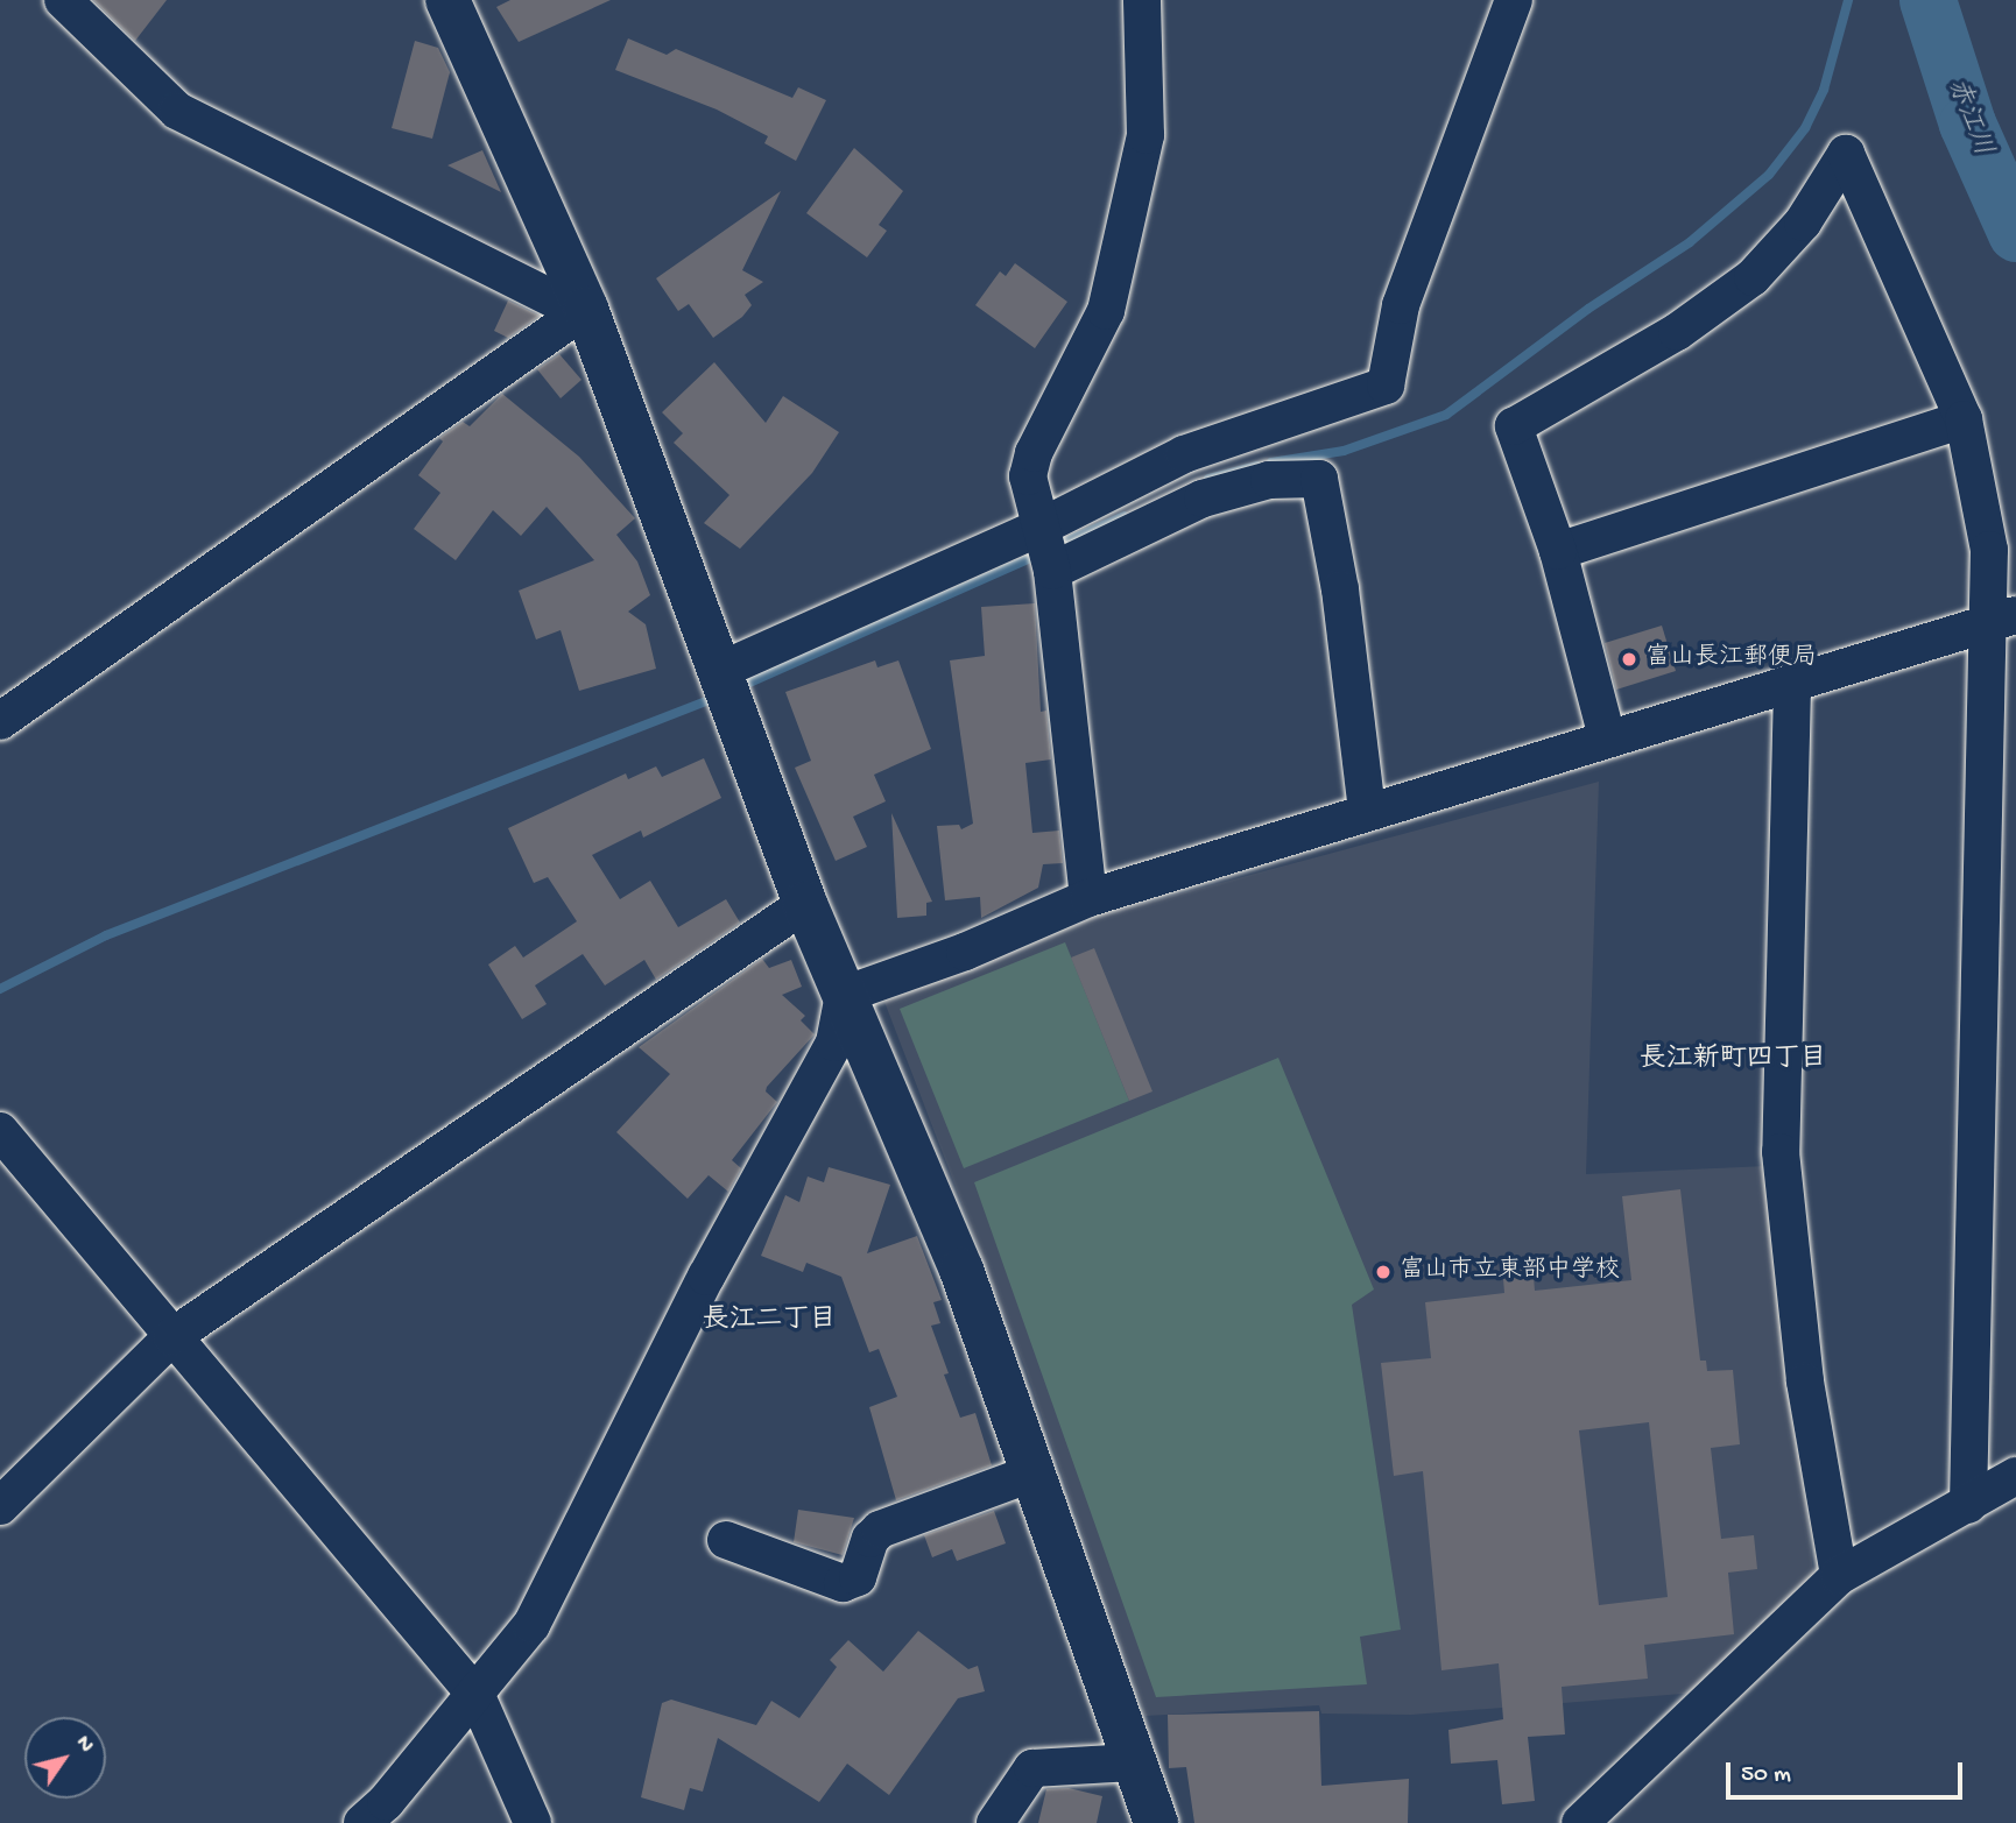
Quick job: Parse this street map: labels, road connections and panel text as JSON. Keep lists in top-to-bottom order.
{
  "districts": ["長江新町四丁目", "長江二丁目"],
  "water": ["赤江川"],
  "places": ["富山長江郵便局", "富山市立東部中学校"],
  "scale_bar": "50 m",
  "north": "top right"
}
